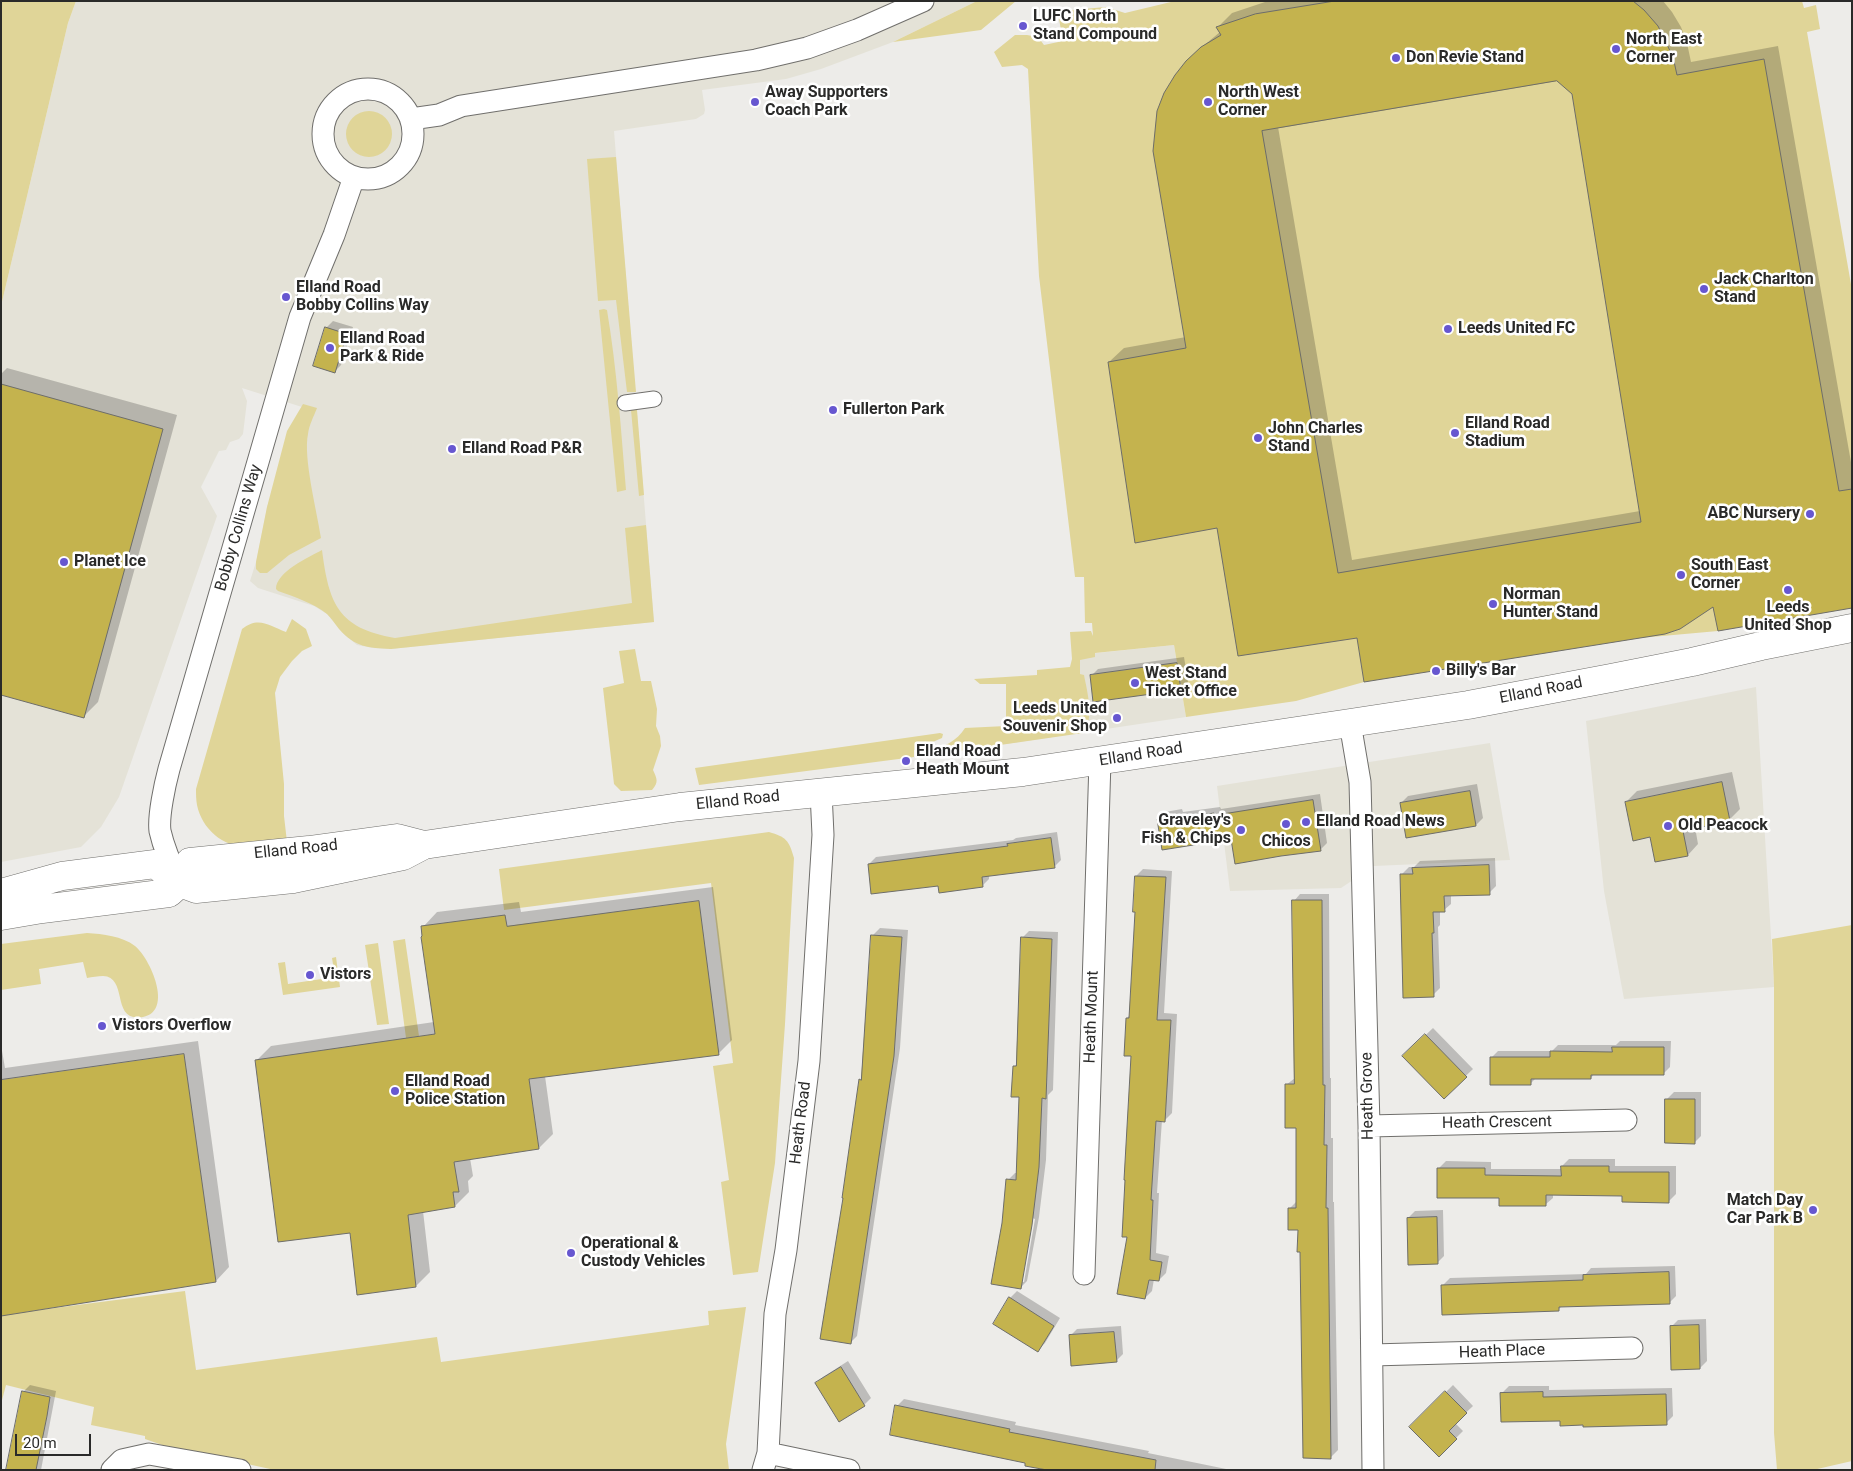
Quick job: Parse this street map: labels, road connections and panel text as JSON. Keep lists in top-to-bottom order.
{
  "streets": {
    "main road": ["Elland Road"],
    "street": [
      "Bobby Collins Way",
      "Heath Mount",
      "Heath Grove",
      "Heath Road",
      "Heath Crescent",
      "Heath Place"
    ]
  },
  "crossings": [
    ["Bobby Collins Way", "Elland Road"],
    ["Elland Road", "Heath Mount"],
    ["Elland Road", "Heath Grove"],
    ["Elland Road", "Heath Road"],
    ["Heath Grove", "Heath Crescent"],
    ["Heath Grove", "Heath Place"]
  ],
  "places": [
    "LUFC North Stand Compound",
    "North East Corner",
    "Don Revie Stand",
    "Away Supporters Coach Park",
    "North West Corner",
    "Jack Charlton Stand",
    "Elland Road Bobby Collins Way",
    "Leeds United FC",
    "Elland Road Park & Ride",
    "Fullerton Park",
    "Elland Road Stadium",
    "John Charles Stand",
    "Elland Road P&R",
    "ABC Nursery",
    "Planet Ice",
    "South East Corner",
    "Leeds United Shop",
    "Norman Hunter Stand",
    "Billy's Bar",
    "West Stand Ticket Office",
    "Leeds United Souvenir Shop",
    "Elland Road Heath Mount",
    "Elland Road News",
    "Chicos",
    "Old Peacock",
    "Graveley's Fish & Chips",
    "Vistors",
    "Vistors Overflow",
    "Elland Road Police Station",
    "Match Day Car Park B",
    "Operational & Custody Vehicles"
  ],
  "scale_bar": "20 m"
}
